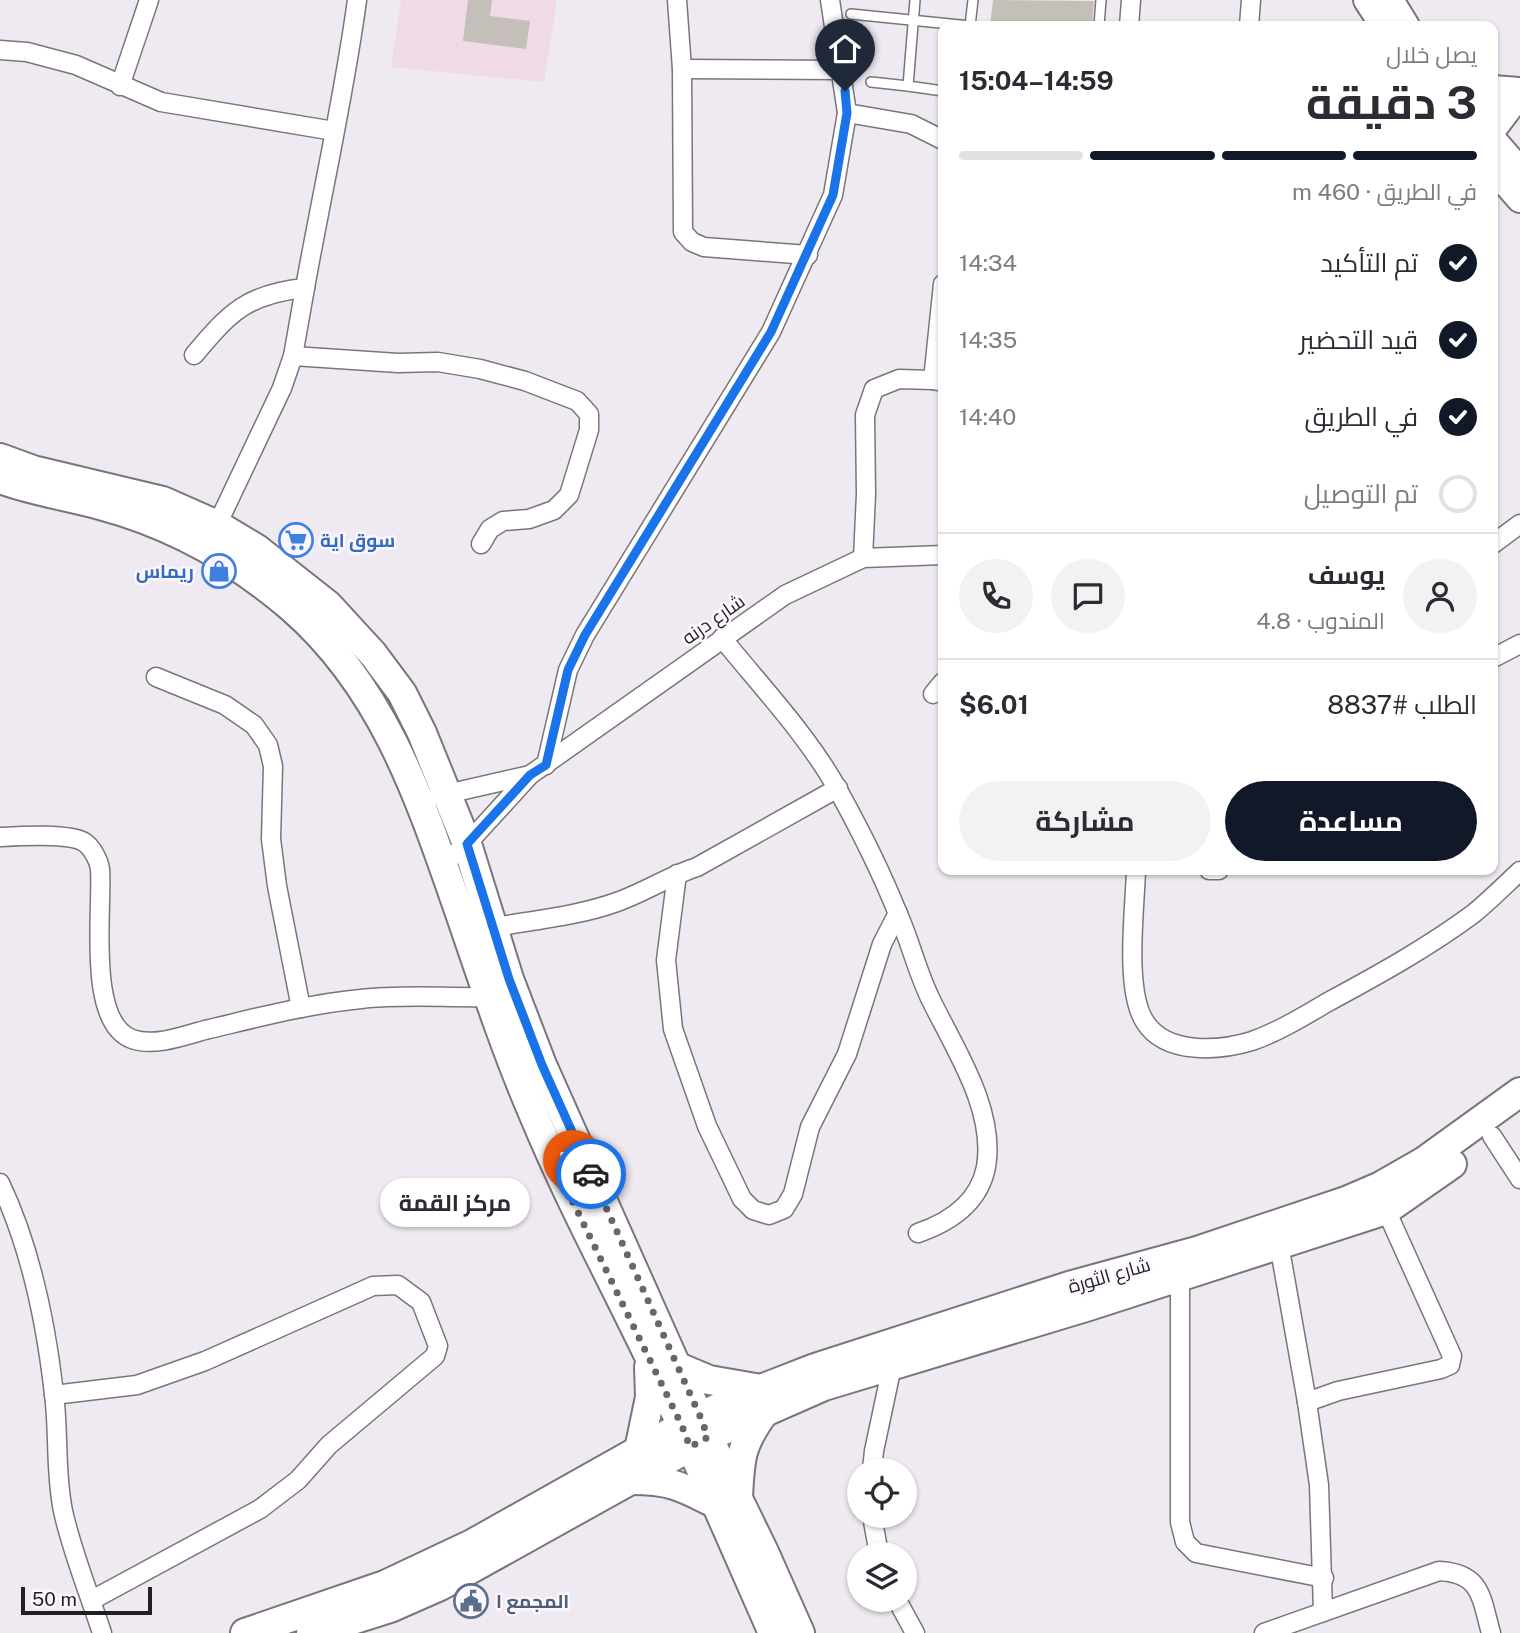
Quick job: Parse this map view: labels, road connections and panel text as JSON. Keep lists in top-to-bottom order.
{
  "streets": {
    "main road": ["شارع الثورة"],
    "street": ["شارع درنه"]
  },
  "places": {
    "supermarket": ["سوق اية"],
    "shop": ["ريماس"],
    "other": ["مركز القمة"],
    "public building": ["المجمع ا"]
  },
  "scale_bar": "50 m",
  "page": {
    "heading": ["3 دقيقة", "يصل خلال", "14:59–15:04"],
    "panel": [
      "يوسف",
      "المندوب · 4.8",
      "الطلب #8837",
      "$6.01"
    ],
    "bar": "في الطريق · 460 m",
    "list": [
      ["تم التأكيد", "14:34"],
      ["قيد التحضير", "14:35"],
      ["في الطريق", "14:40"],
      "تم التوصيل"
    ],
    "buttons": ["مساعدة", "مشاركة"],
    "bubble": "مركز القمة",
    "scale": "50 m"
  }
}
